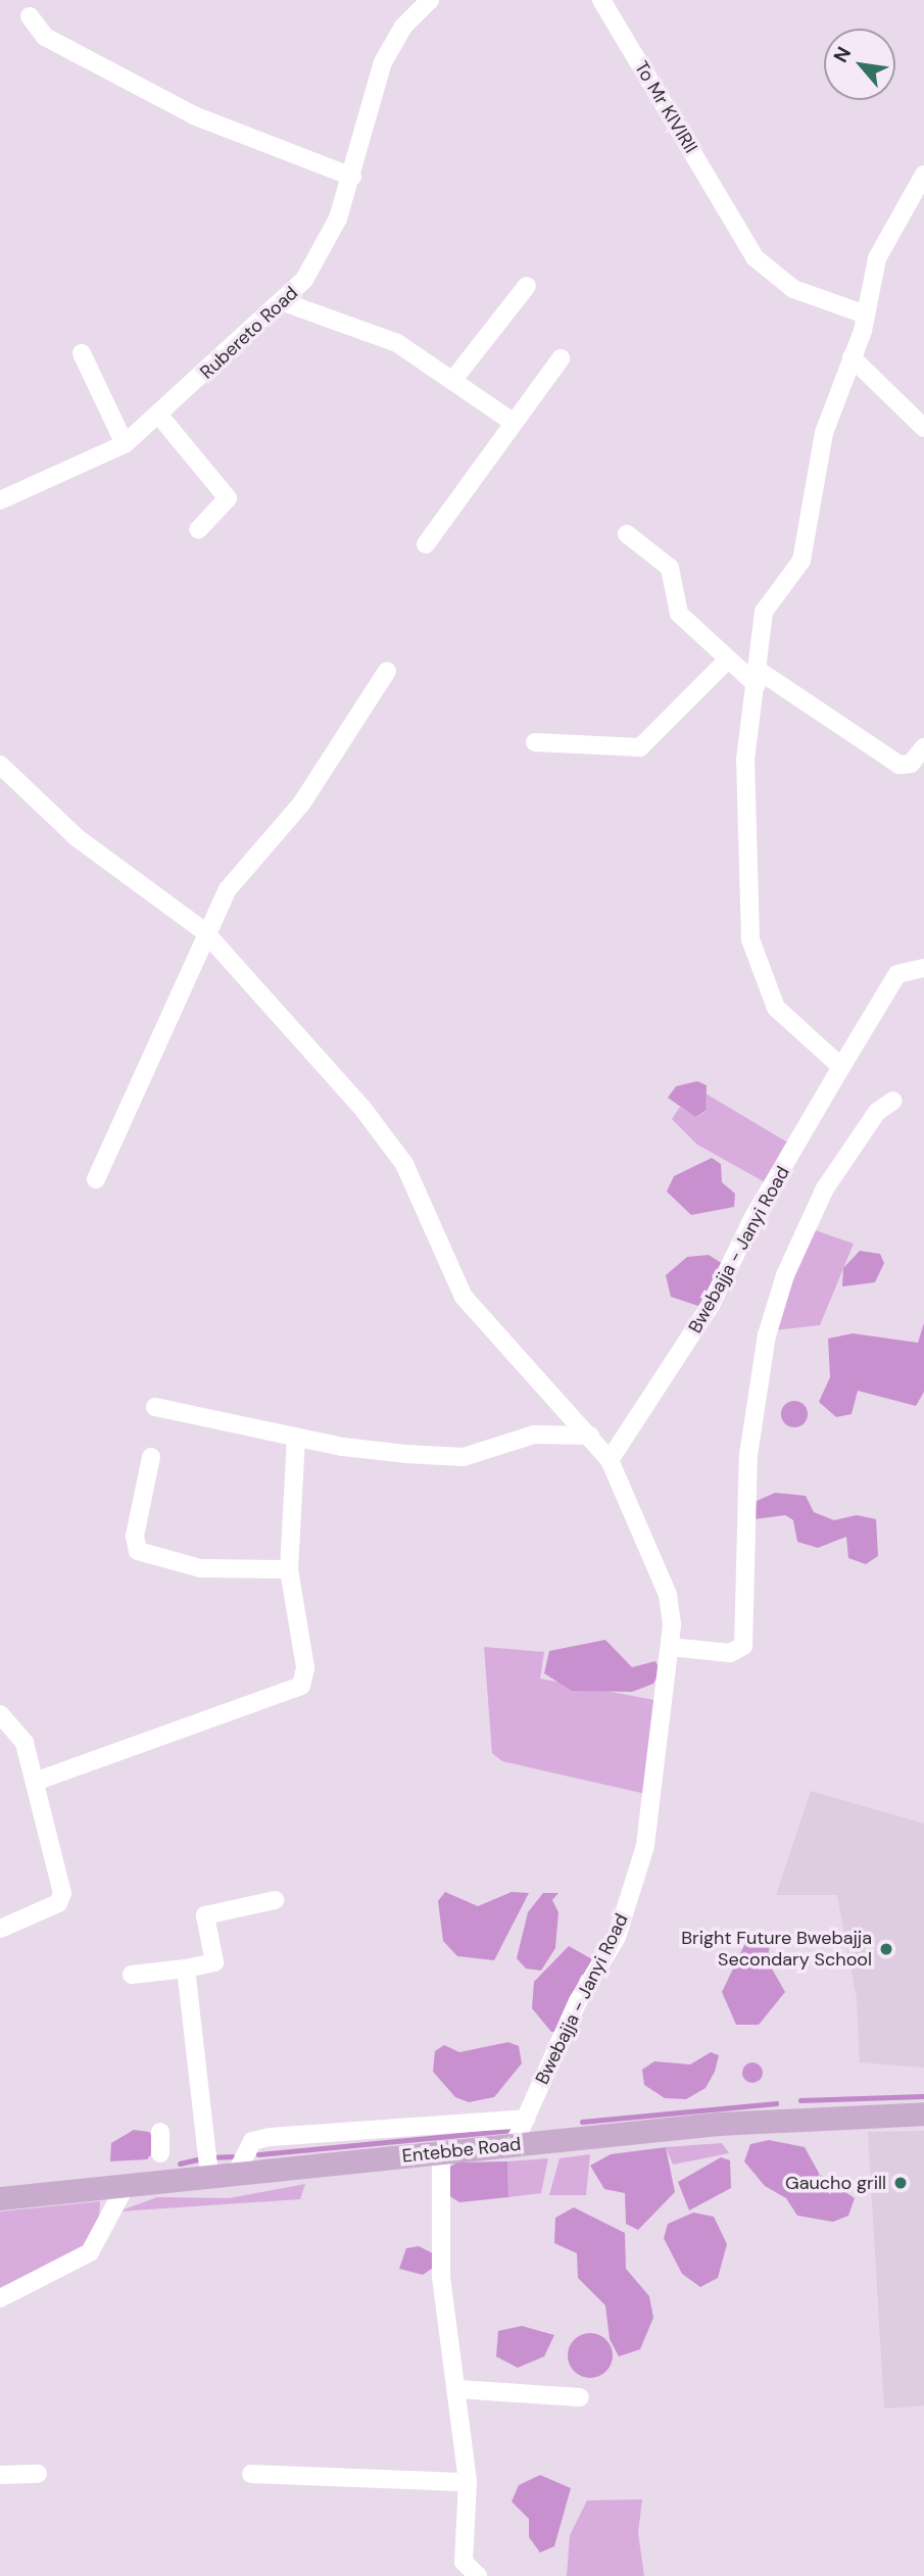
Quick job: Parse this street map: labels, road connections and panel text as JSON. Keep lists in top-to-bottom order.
{
  "streets": {
    "main road": ["Entebbe Road"],
    "street": ["To Mr KIVIRII", "Rubereto Road", "Bwebajja - Janyi Road"]
  },
  "crossings": [
    ["Bwebajja - Janyi Road", "Entebbe Road"]
  ],
  "places": ["Bright Future Bwebajja Secondary School", "Gaucho grill"],
  "north": "top left"
}
